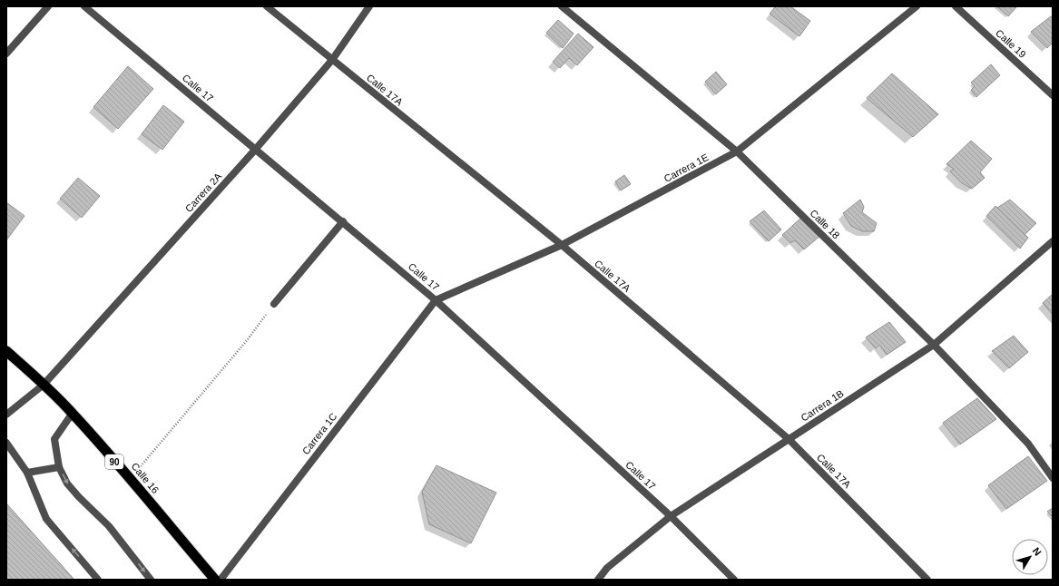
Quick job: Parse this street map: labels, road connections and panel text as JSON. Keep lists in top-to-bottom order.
{
  "streets": {
    "highway": ["90", "Calle 16"],
    "street": [
      "Calle 19",
      "Calle 17",
      "Calle 17A",
      "Carrera 1E",
      "Carrera 2A",
      "Calle 18",
      "Carrera 1B",
      "Carrera 1C"
    ]
  },
  "crossings": [
    ["Calle 17", "Carrera 1E"],
    ["Calle 17", "Carrera 2A"],
    ["Calle 17", "Carrera 1B"],
    ["Calle 17", "Carrera 1C"],
    ["Calle 17A", "Carrera 1E"],
    ["Calle 17A", "Carrera 2A"],
    ["Calle 17A", "Carrera 1B"],
    ["Carrera 1E", "Calle 18"],
    ["Carrera 1E", "Carrera 1C"],
    ["Carrera 2A", "Calle 16"],
    ["Calle 18", "Carrera 1B"]
  ],
  "north": "top right"
}
